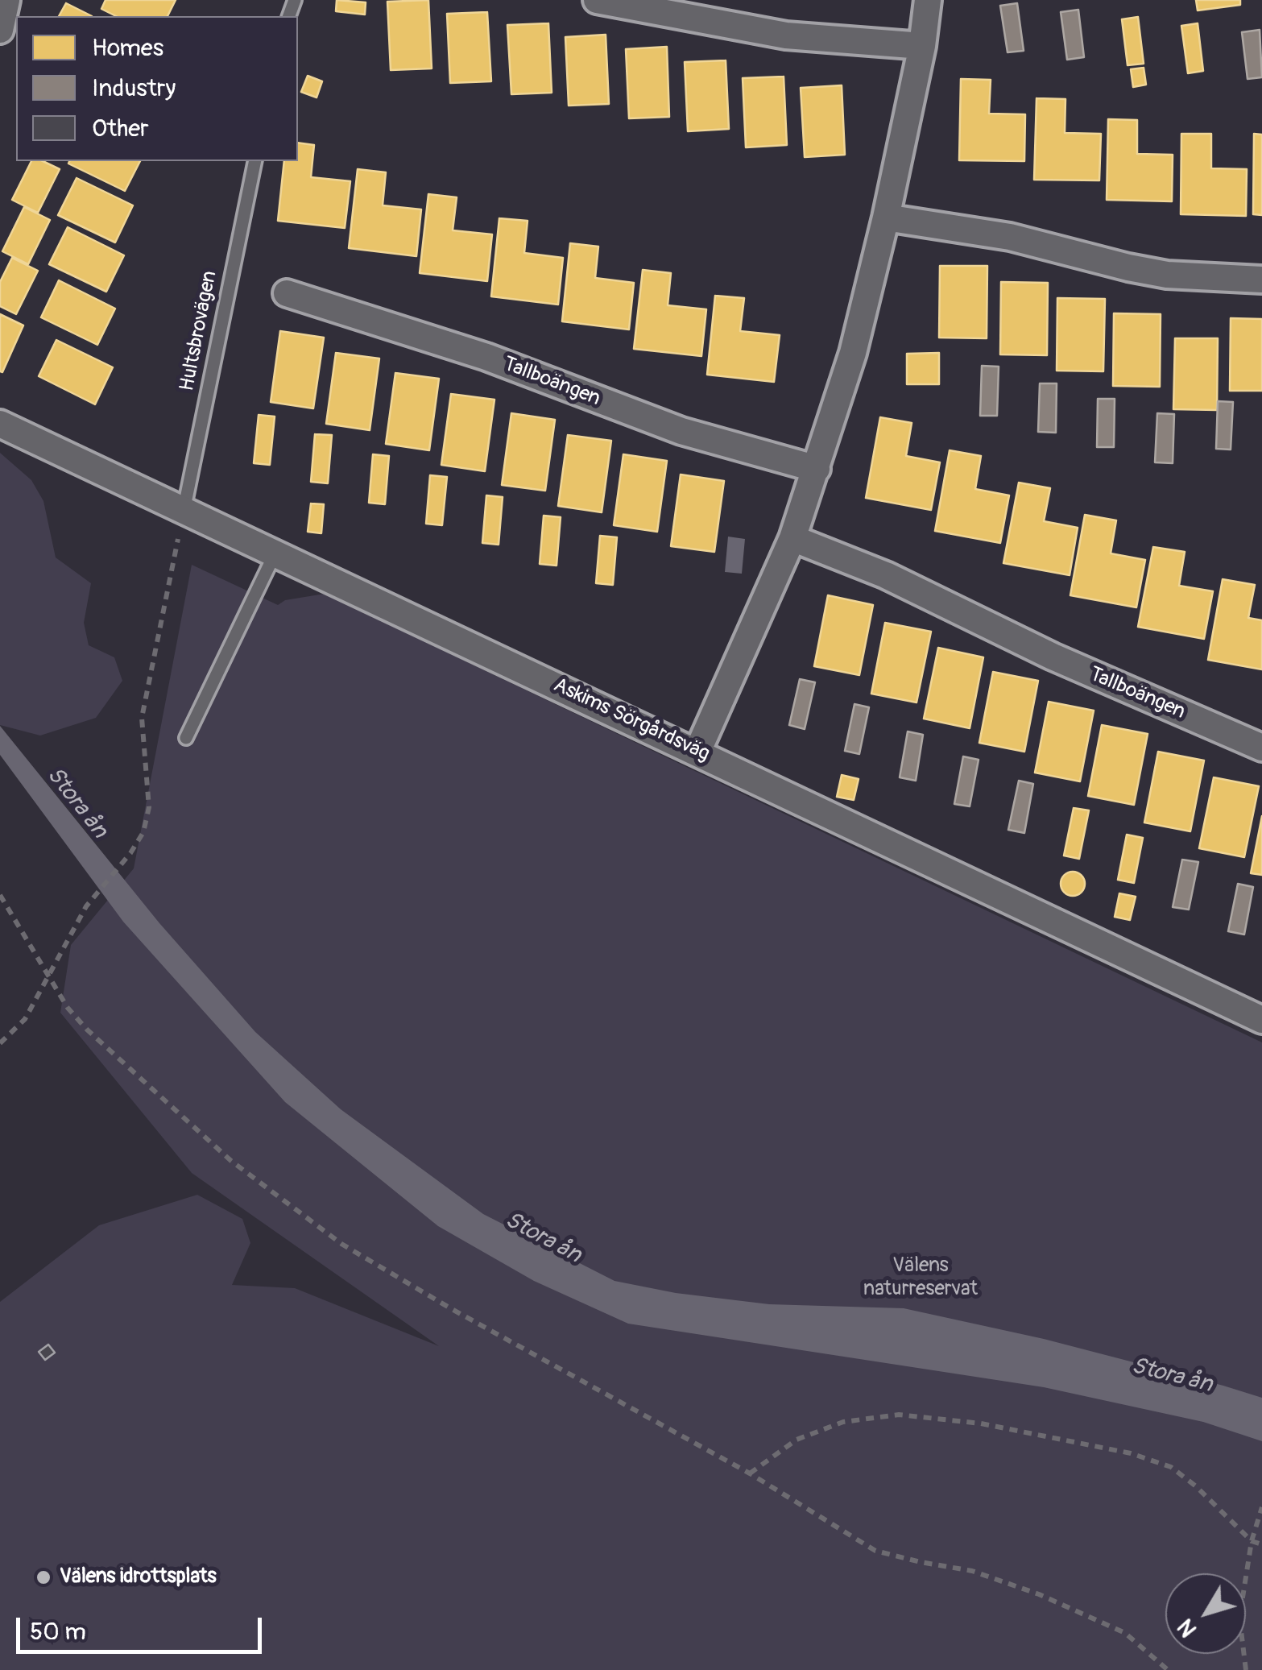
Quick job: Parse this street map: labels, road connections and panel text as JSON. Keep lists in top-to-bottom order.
{
  "streets": {
    "street": ["Tallboängen", "Askims Sörgårdsväg"],
    "lane": ["Hultsbrovägen"]
  },
  "crossings": [
    ["Hultsbrovägen", "Askims Sörgårdsväg"]
  ],
  "water": ["Stora ån"],
  "parks": ["Välens naturreservat"],
  "places": ["Välens idrottsplats"],
  "legend": ["Homes", "Industry", "Other"],
  "scale_bar": "50 m",
  "north": "bottom left"
}
